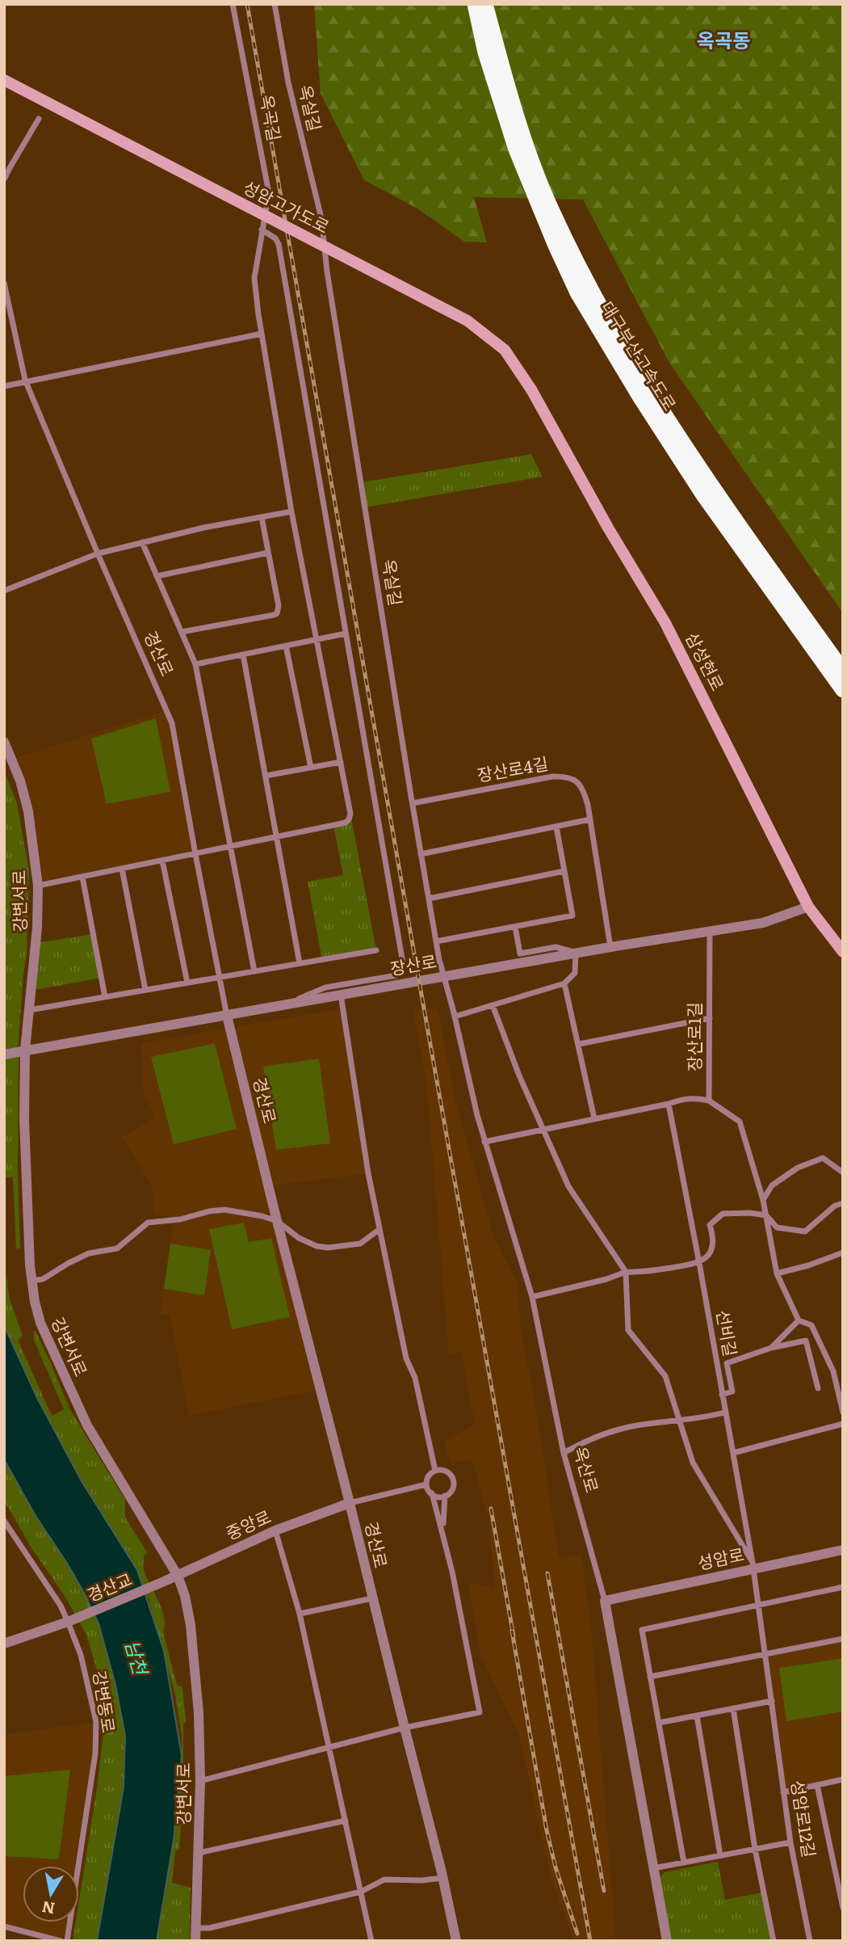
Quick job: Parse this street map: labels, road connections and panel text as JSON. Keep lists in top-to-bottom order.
{
  "streets": {
    "highway": ["대구부산고속도로"],
    "main road": ["성암고가도로", "삼성현로"],
    "street": [
      "옥실길",
      "옥곡길",
      "경산로",
      "장산로4길",
      "강변서로",
      "장산로",
      "장산로1길",
      "선비길",
      "옥산로",
      "중앙로",
      "성암로",
      "경산교",
      "강변동로",
      "성암로12길"
    ]
  },
  "crossings": [
    ["옥실길", "장산로4길"],
    ["옥실길", "옥산로"],
    ["성암고가도로", "삼성현로"],
    ["경산로", "장산로"],
    ["경산로", "중앙로"],
    ["삼성현로", "장산로"],
    ["장산로4길", "장산로"],
    ["강변서로", "장산로"],
    ["강변서로", "중앙로"],
    ["장산로", "장산로1길"],
    ["선비길", "성암로"],
    ["선비길", "성암로12길"],
    ["옥산로", "성암로"],
    ["중앙로", "경산교"],
    ["성암로", "성암로12길"],
    ["경산교", "강변동로"]
  ],
  "districts": ["옥곡동"],
  "water": ["남천"],
  "north": "bottom"
}
